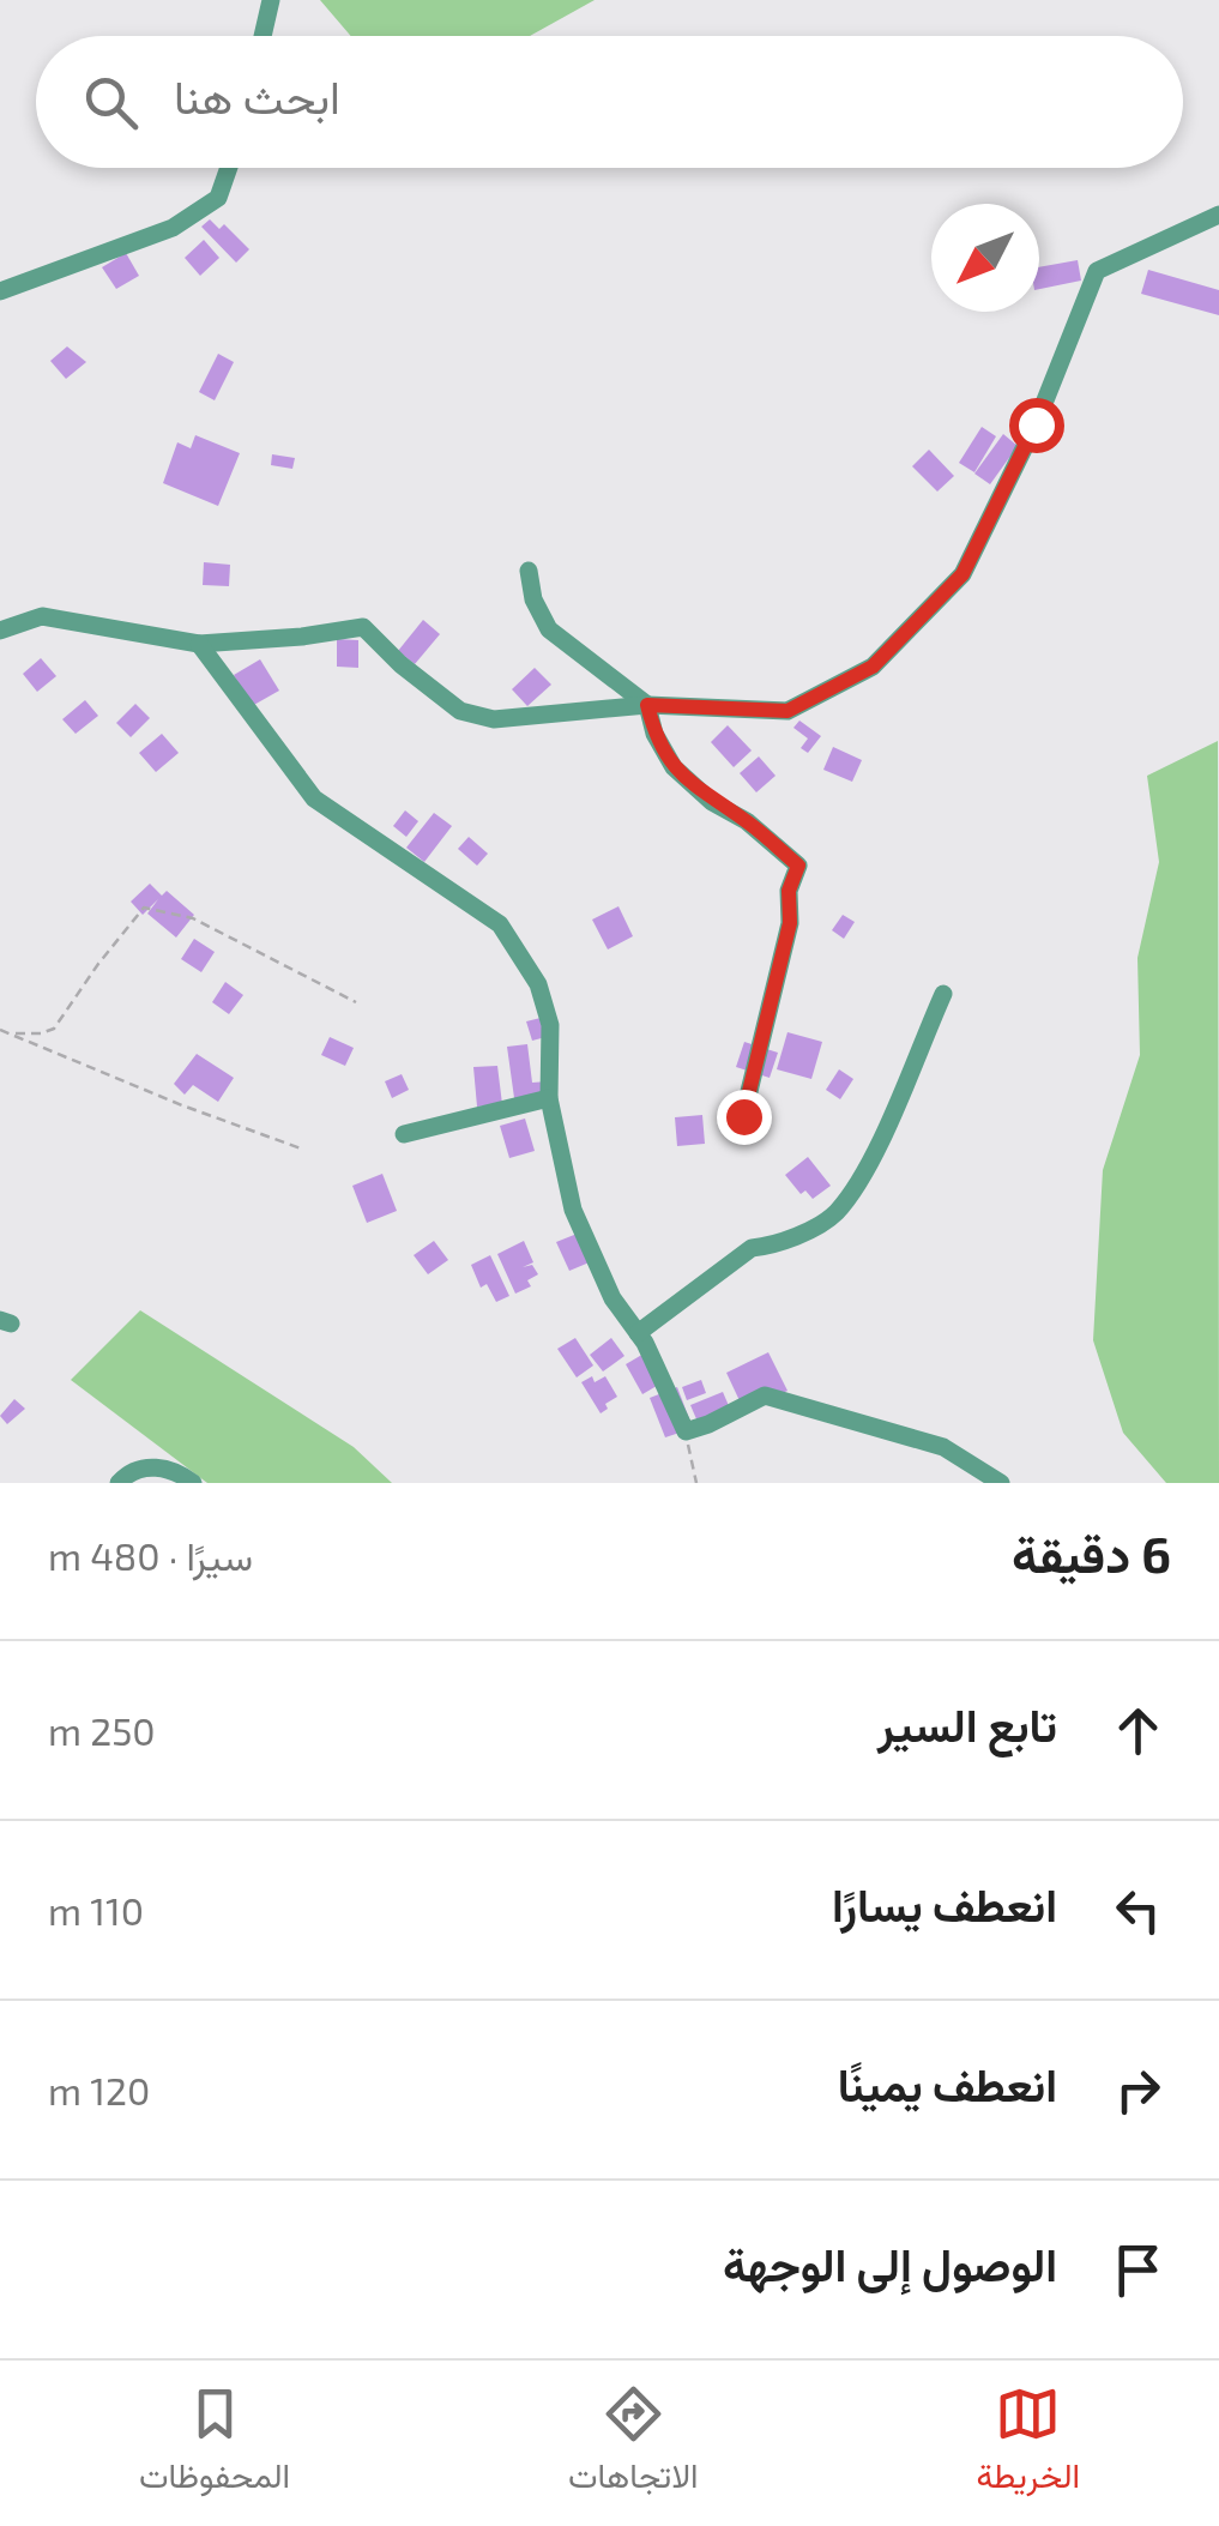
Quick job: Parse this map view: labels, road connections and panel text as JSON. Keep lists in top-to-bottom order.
{
  "north": "bottom left",
  "page": {
    "search": "ابحث هنا",
    "heading": ["6 دقيقة", "سيرًا · 480 m"],
    "list": [
      ["تابع السير", "250 m"],
      ["انعطف يسارًا", "110 m"],
      ["انعطف يمينًا", "120 m"],
      "الوصول إلى الوجهة"
    ],
    "nav": ["الخريطة", "الاتجاهات", "المحفوظات"]
  }
}
